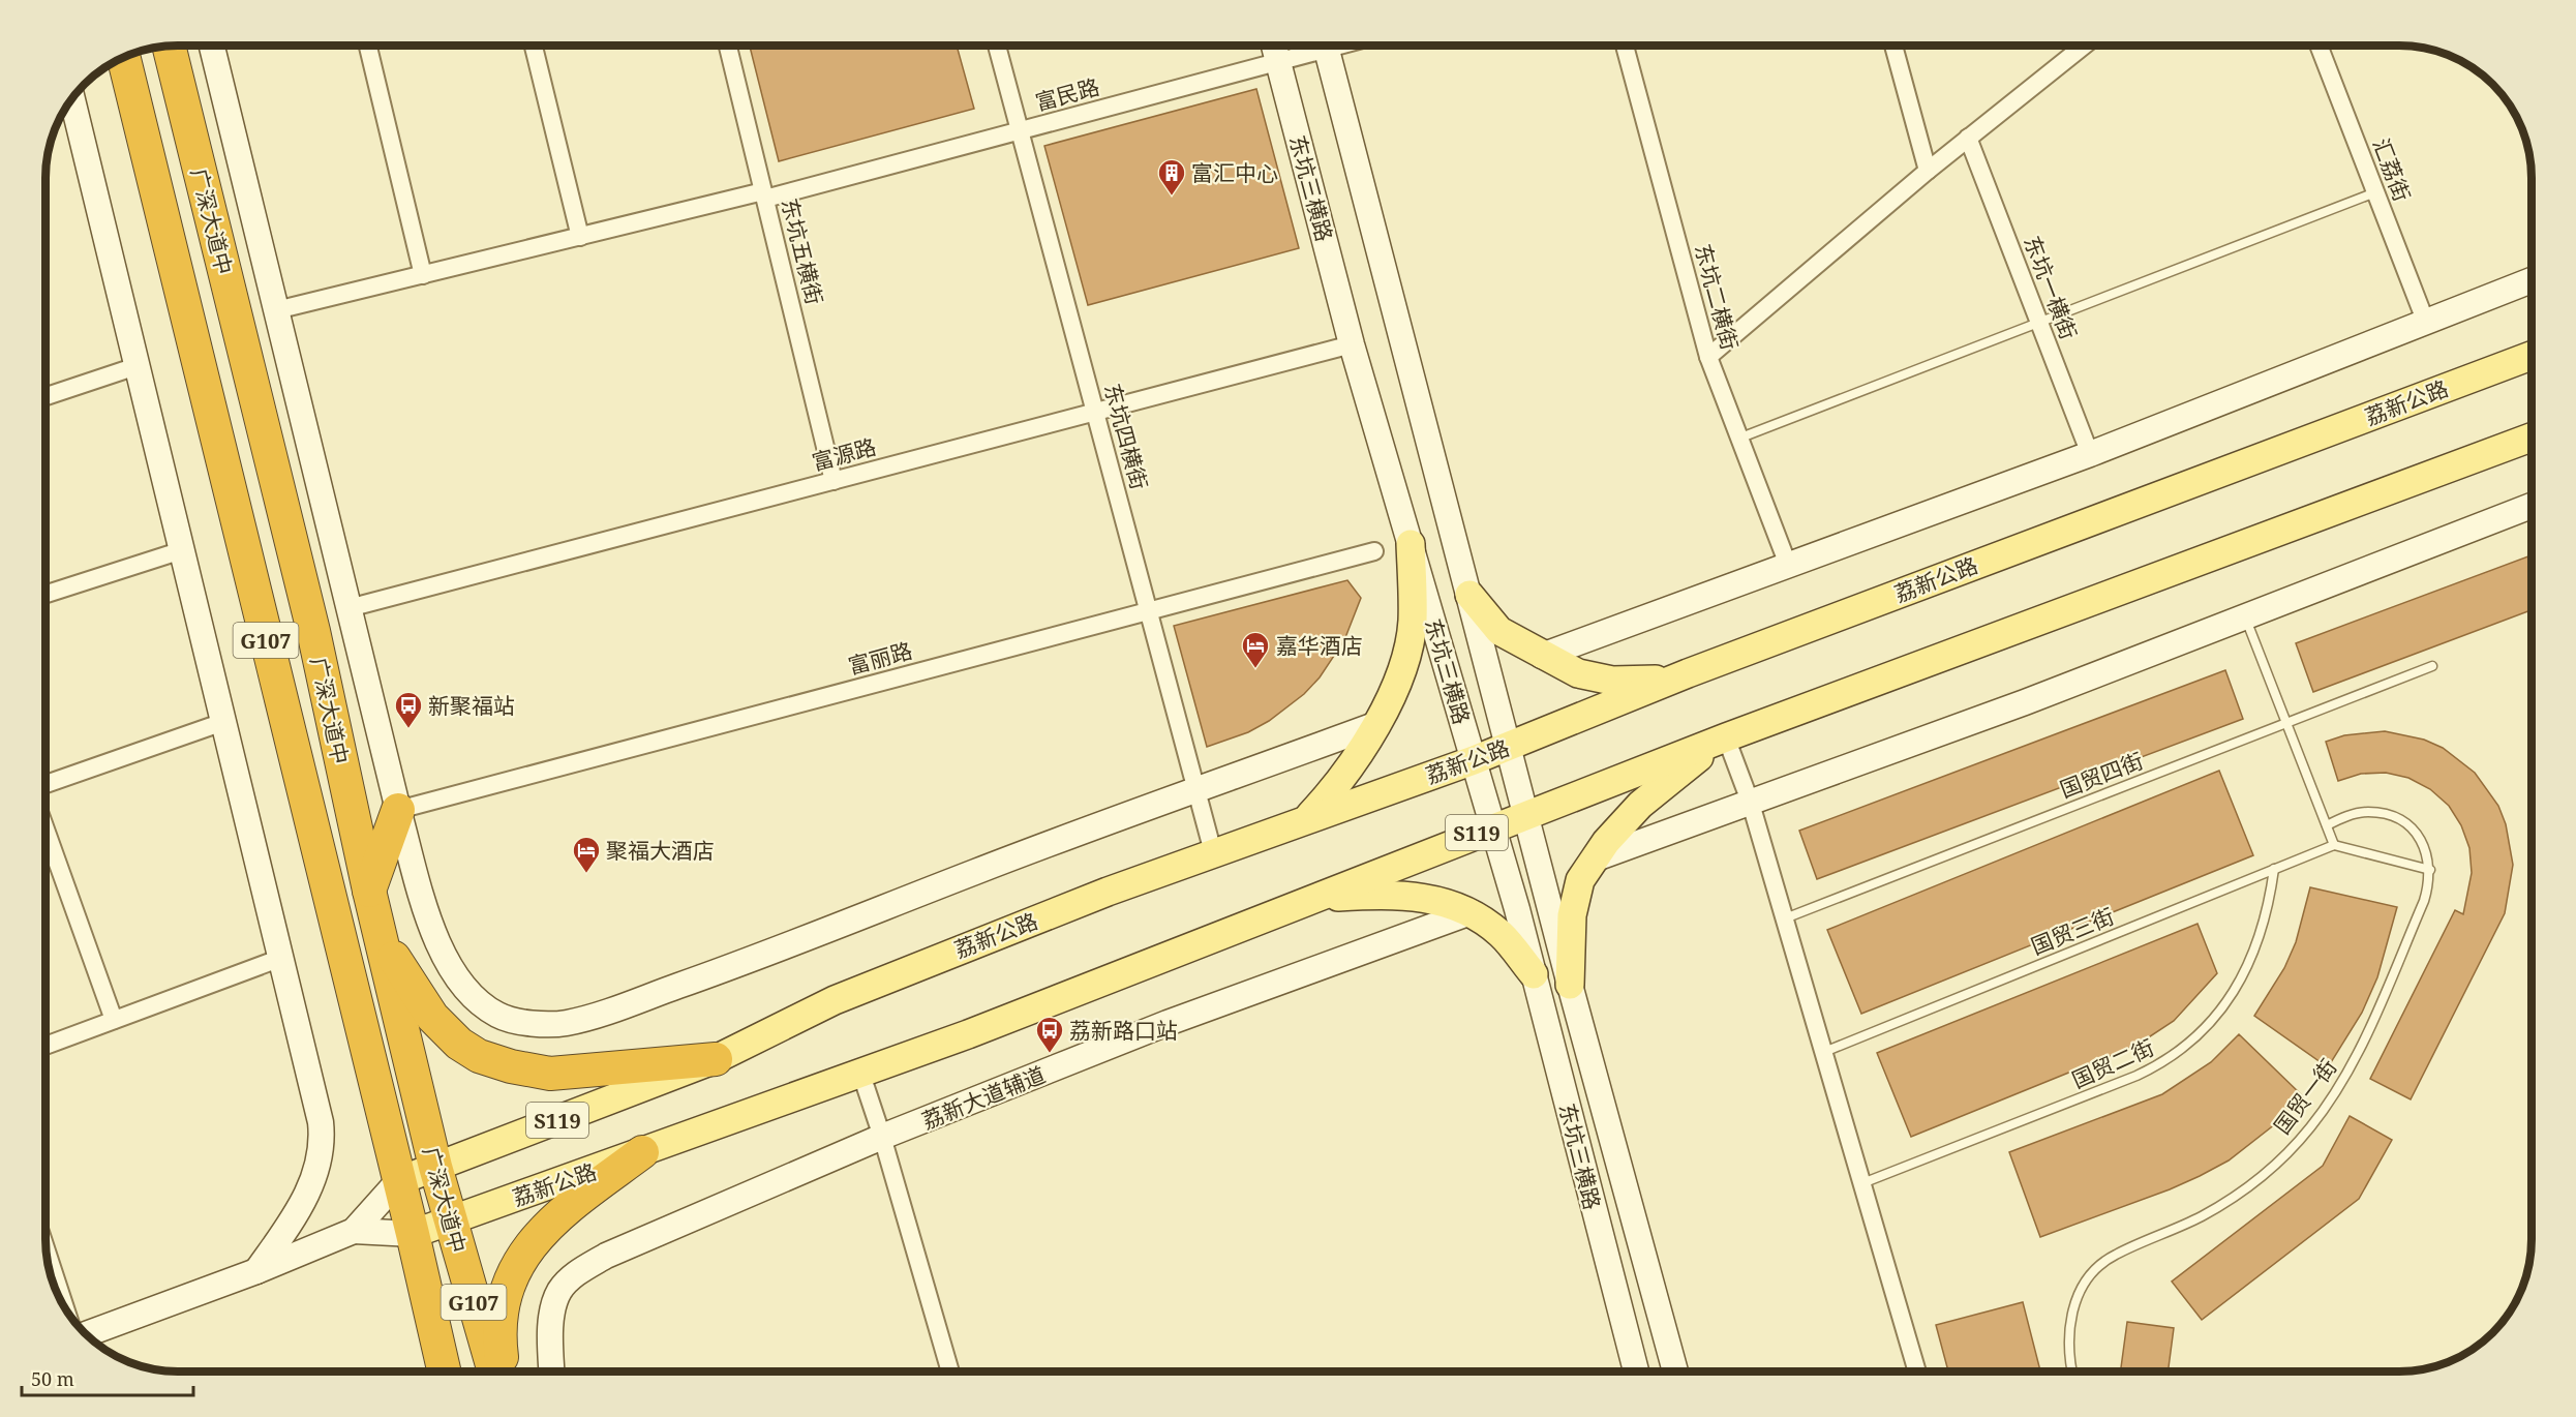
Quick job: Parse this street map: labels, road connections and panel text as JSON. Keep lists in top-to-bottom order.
{
  "streets": {
    "highway": ["广深大道中", "G107"],
    "main road": ["荔新公路", "S119"],
    "street": [
      "富民路",
      "汇荔街",
      "东坑三横路",
      "东坑五横街",
      "东坑一横街",
      "东坑二横街",
      "东坑四横街",
      "富源路",
      "富丽路",
      "荔新大道辅道"
    ],
    "lane": [
      "国贸四街",
      "国贸三街",
      "国贸二街",
      "国贸一街"
    ]
  },
  "crossings": [
    ["富民路", "东坑三横路"],
    ["富民路", "东坑五横街"],
    ["富民路", "东坑四横街"],
    ["东坑三横路", "荔新公路"],
    ["东坑三横路", "富源路"],
    ["广深大道中", "荔新公路"],
    ["东坑五横街", "富源路"],
    ["荔新公路", "东坑四横街"],
    ["东坑四横街", "富源路"],
    ["东坑四横街", "富丽路"],
    ["国贸三街", "国贸二街"]
  ],
  "places": {
    "building": ["富汇中心"],
    "hotel": ["嘉华酒店", "聚福大酒店"],
    "bus stop": ["新聚福站", "荔新路口站"]
  },
  "scale_bar": "50 m"
}
